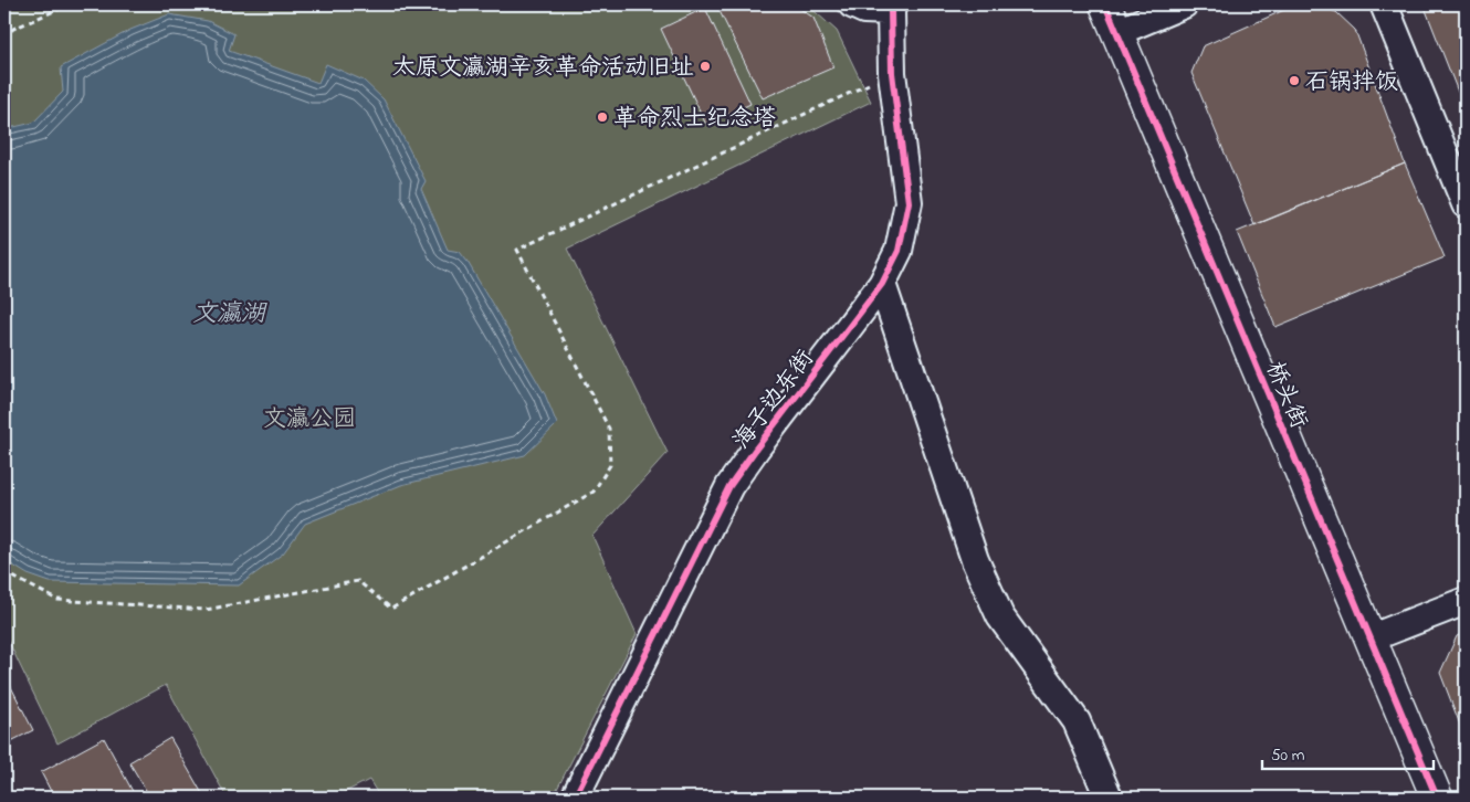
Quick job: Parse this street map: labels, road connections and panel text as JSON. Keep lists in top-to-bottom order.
{
  "streets": {
    "street": ["桥头街", "海子边东街"]
  },
  "water": ["文瀛湖"],
  "parks": ["文瀛公园"],
  "places": ["太原文瀛湖辛亥革命活动旧址", "石锅拌饭", "革命烈士纪念塔"],
  "scale_bar": "50 m"
}
